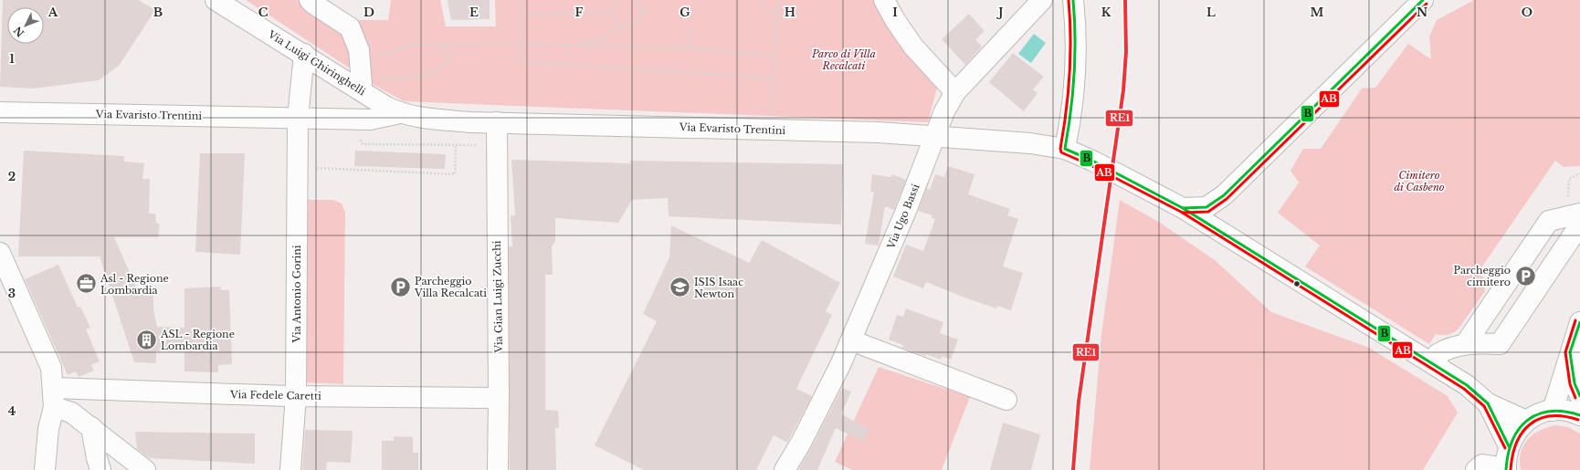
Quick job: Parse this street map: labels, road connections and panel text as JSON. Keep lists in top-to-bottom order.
{
  "streets": {
    "street": [
      "Via Luigi Ghiringhelli",
      "Via Evaristo Trentini",
      "Via Ugo Bassi",
      "Via Antonio Gorini",
      "Via Gian Luigi Zucchi",
      "Via Fedele Caretti"
    ]
  },
  "crossings": [
    ["Via Luigi Ghiringhelli", "Via Evaristo Trentini"],
    ["Via Luigi Ghiringhelli", "Via Antonio Gorini"],
    ["Via Evaristo Trentini", "Via Ugo Bassi"],
    ["Via Evaristo Trentini", "Via Antonio Gorini"],
    ["Via Evaristo Trentini", "Via Gian Luigi Zucchi"],
    ["Via Antonio Gorini", "Via Fedele Caretti"],
    ["Via Gian Luigi Zucchi", "Via Fedele Caretti"]
  ],
  "parks": ["Parco di Villa Recalcati", "Cimitero di Casbeno"],
  "places": {
    "parking": ["Parcheggio cimitero", "Parcheggio Villa Recalcati"],
    "office": ["Asl - Regione Lombardia"],
    "school or university": ["ISIS Isaac Newton"],
    "building": ["ASL - Regione Lombardia"]
  },
  "lines": ["transit line RE1", "transit line B", "transit line AB"],
  "north": "bottom left",
  "grid": {
    "columns": [
      "A",
      "B",
      "C",
      "D",
      "E",
      "F",
      "G",
      "H",
      "I",
      "J",
      "K",
      "L",
      "M",
      "N",
      "O"
    ],
    "rows": [
      "1",
      "2",
      "3",
      "4"
    ]
  }
}
